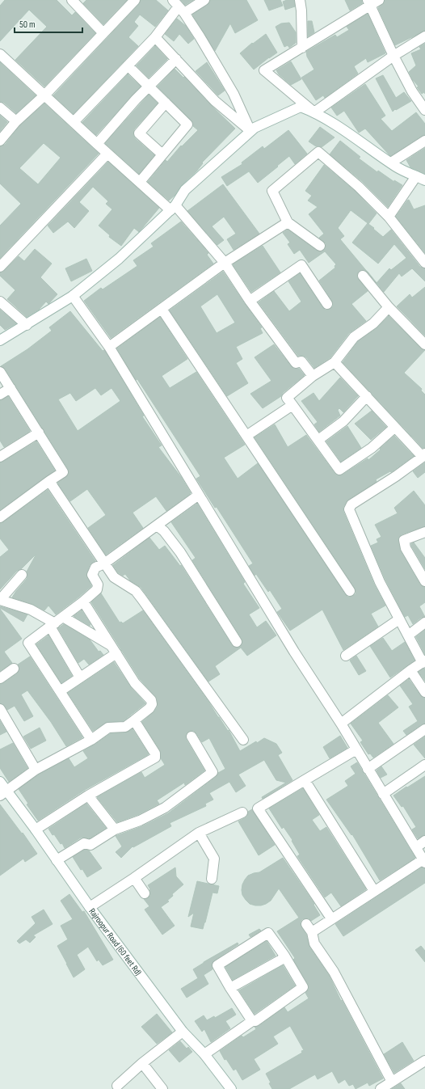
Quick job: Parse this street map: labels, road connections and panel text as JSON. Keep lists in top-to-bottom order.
{
  "streets": {
    "street": ["Rajroopur Road (60 feet Rd)"]
  },
  "scale_bar": "50 m"
}
